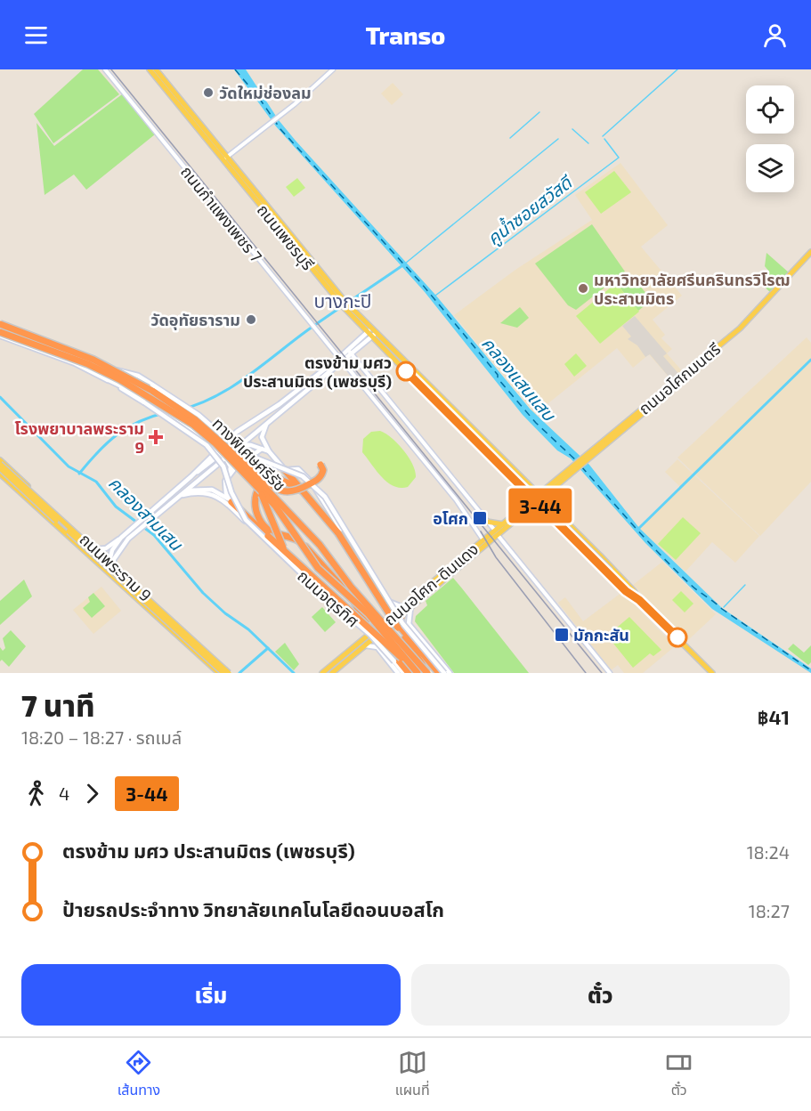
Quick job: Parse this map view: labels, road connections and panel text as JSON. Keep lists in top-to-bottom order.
{
  "streets": {
    "highway": ["ทางพิเศษศรีรัช"],
    "main road": [
      "ถนนเพชรบุรี",
      "ถนนอโศกมนตรี",
      "ถนนพระราม 9",
      "ถนนอโศก-ดินแดง",
      "ถนนจตุรทิศ"
    ],
    "street": ["ถนนกำแพงเพชร 7"]
  },
  "crossings": [
    ["ถนนกำแพงเพชร 7", "ถนนอโศก-ดินแดง"],
    ["ถนนเพชรบุรี", "ถนนอโศกมนตรี"],
    ["ถนนเพชรบุรี", "ถนนอโศก-ดินแดง"],
    ["ถนนอโศกมนตรี", "ถนนอโศก-ดินแดง"],
    ["ทางพิเศษศรีรัช", "ถนนจตุรทิศ"],
    ["ถนนอโศก-ดินแดง", "ถนนจตุรทิศ"]
  ],
  "districts": ["บางกะปิ"],
  "water": ["คูน้ำซอยสวัสดี", "คลองแสนแสบ", "คลองสามเสน"],
  "places": {
    "other": [
      "วัดใหม่ช่องลม",
      "มหาวิทยาลัยศรีนครินทรวิโรฒ ประสานมิตร",
      "วัดอุทัยธาราม",
      "ตรงข้าม มศว ประสานมิตร (เพชรบุรี)"
    ],
    "health": ["โรงพยาบาลพระราม 9"],
    "transit": ["อโศก", "มักกะสัน"]
  },
  "lines": ["bus line 3-44"],
  "page": {
    "header": "Transo",
    "on_map": "3-44",
    "heading": ["7 นาที", "18:20 – 18:27 · รถเมล์", "฿41"],
    "legs": ["4", "3-44"],
    "list": [
      {
        "name": "ตรงข้าม มศว ประสานมิตร (เพชรบุรี)",
        "value": "18:24"
      },
      {
        "name": "ป้ายรถประจำทาง วิทยาลัยเทคโนโลยีดอนบอสโก",
        "value": "18:27"
      }
    ],
    "buttons": ["เริ่ม", "ตั๋ว"],
    "tabs": ["เส้นทาง", "แผนที่", "ตั๋ว"]
  }
}
